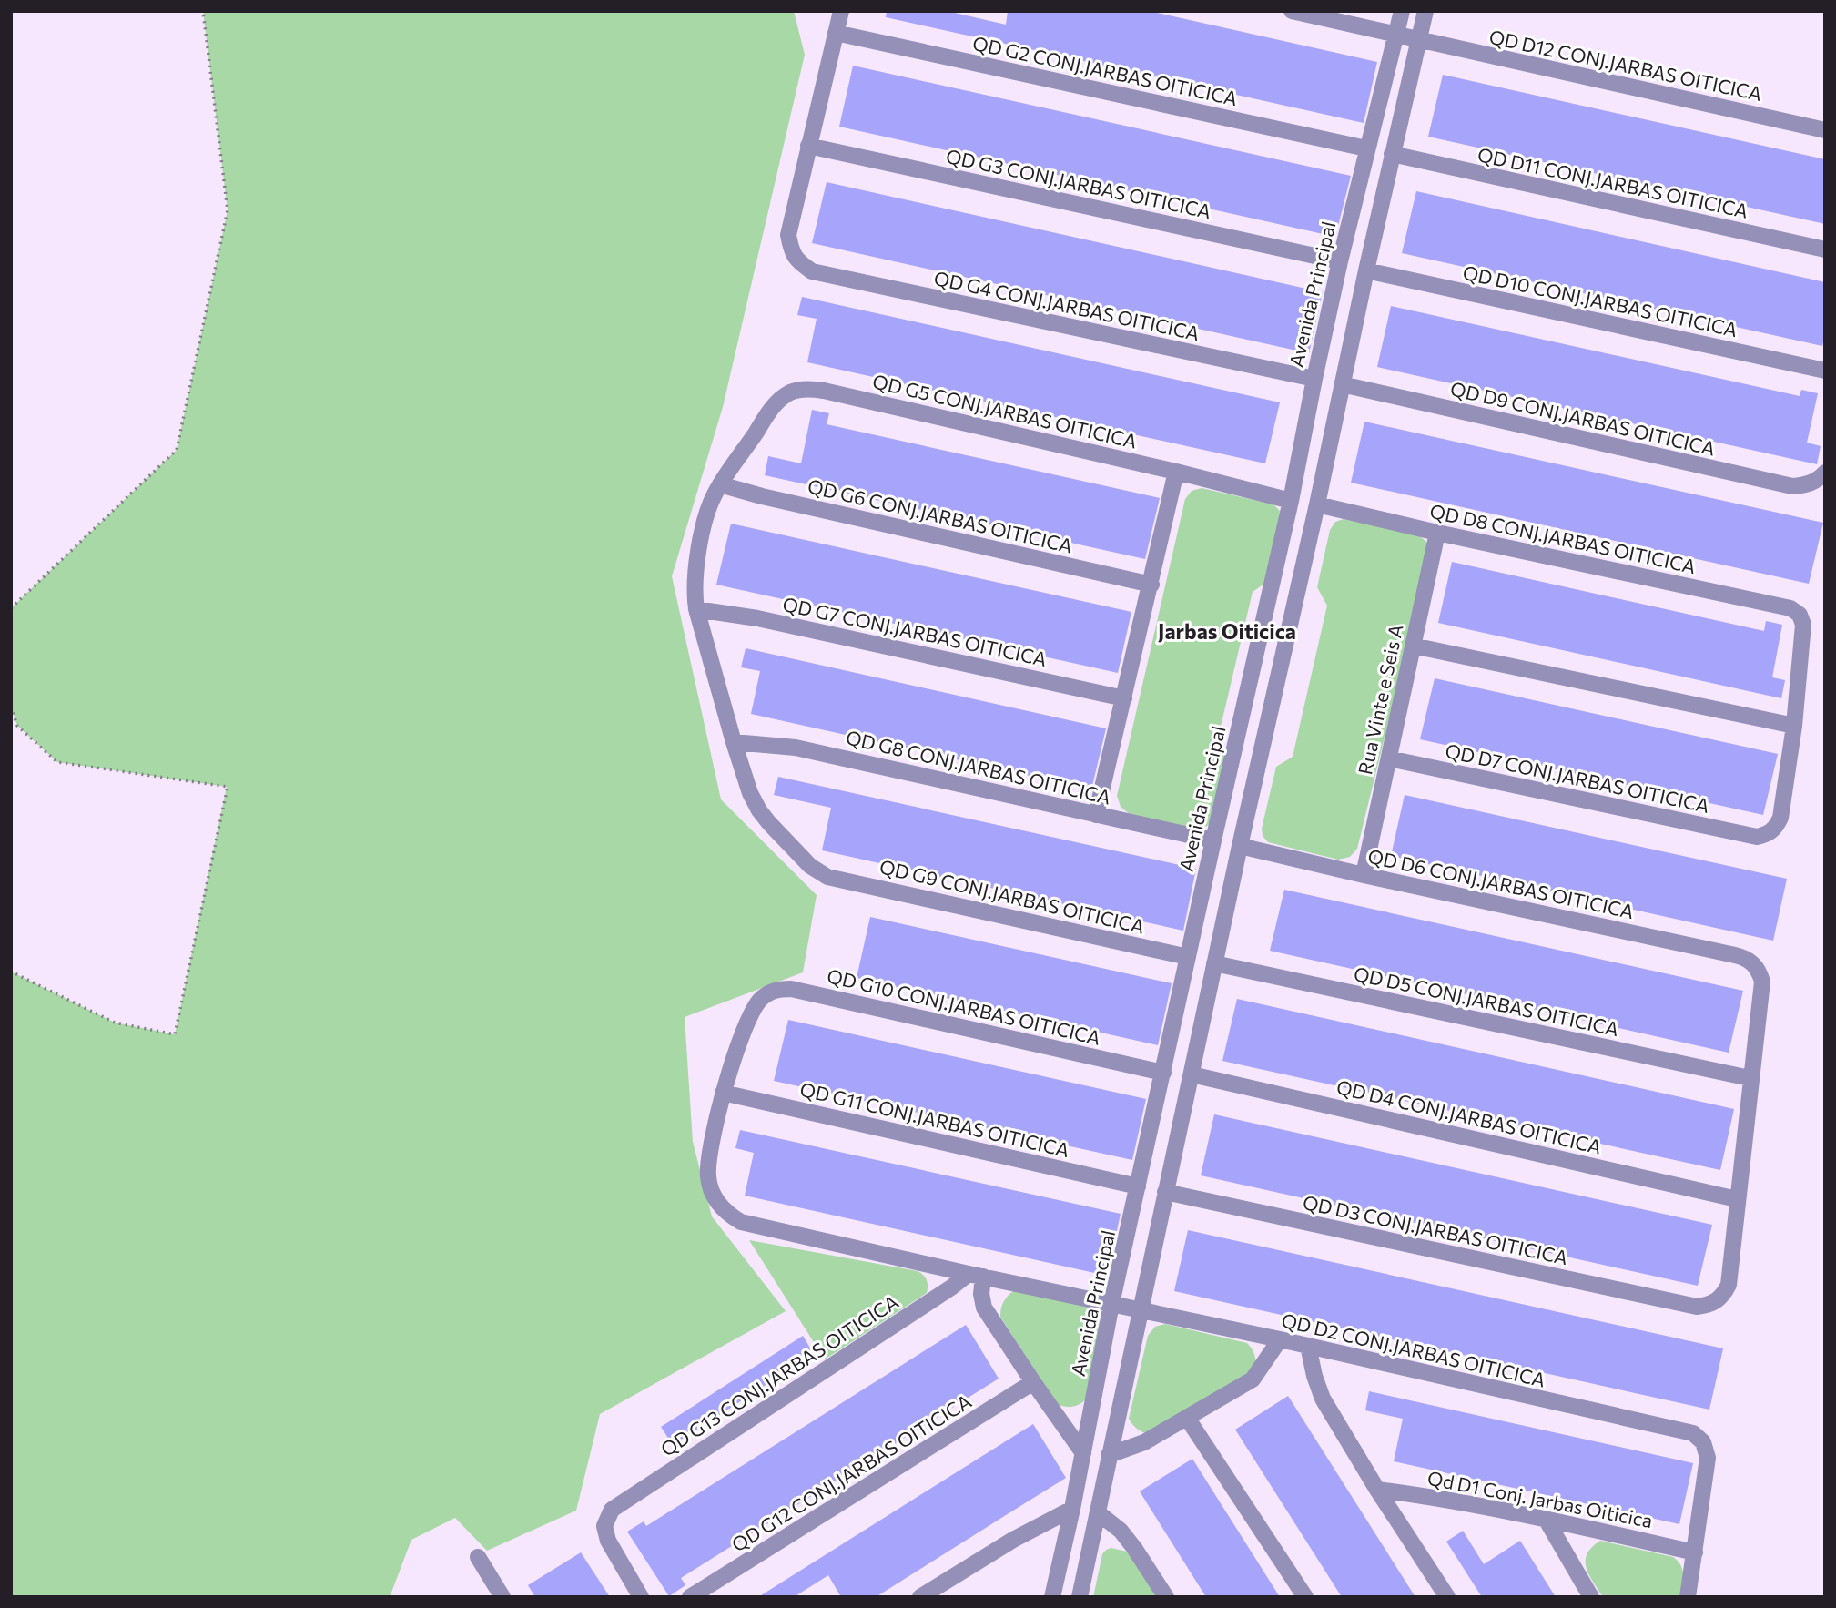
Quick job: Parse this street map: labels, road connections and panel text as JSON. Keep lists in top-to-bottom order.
{
  "streets": {
    "street": [
      "QD D12 CONJ.JARBAS OITICICA",
      "QD G2 CONJ.JARBAS OITICICA",
      "QD D11 CONJ.JARBAS OITICICA",
      "QD G3 CONJ.JARBAS OITICICA",
      "Avenida Principal",
      "QD D10 CONJ.JARBAS OITICICA",
      "QD G4 CONJ.JARBAS OITICICA",
      "QD G5 CONJ.JARBAS OITICICA",
      "QD D9 CONJ.JARBAS OITICICA",
      "QD G6 CONJ.JARBAS OITICICA",
      "QD D8 CONJ.JARBAS OITICICA",
      "QD G7 CONJ.JARBAS OITICICA",
      "Rua Vinte e Seis A",
      "QD G8 CONJ.JARBAS OITICICA",
      "QD D7 CONJ.JARBAS OITICICA",
      "QD D6 CONJ.JARBAS OITICICA",
      "QD G9 CONJ.JARBAS OITICICA",
      "QD D5 CONJ.JARBAS OITICICA",
      "QD G10 CONJ.JARBAS OITICICA",
      "QD D4 CONJ.JARBAS OITICICA",
      "QD G11 CONJ.JARBAS OITICICA",
      "QD D3 CONJ.JARBAS OITICICA",
      "QD D2 CONJ.JARBAS OITICICA",
      "QD G13 CONJ.JARBAS OITICICA",
      "QD G12 CONJ.JARBAS OITICICA",
      "Qd D1 Conj. Jarbas Oiticica"
    ]
  },
  "crossings": [
    ["QD D12 CONJ.JARBAS OITICICA", "Avenida Principal"],
    ["QD G2 CONJ.JARBAS OITICICA", "Avenida Principal"],
    ["QD G3 CONJ.JARBAS OITICICA", "Avenida Principal"],
    ["QD G3 CONJ.JARBAS OITICICA", "QD G4 CONJ.JARBAS OITICICA"],
    ["Avenida Principal", "QD G4 CONJ.JARBAS OITICICA"],
    ["Avenida Principal", "QD G5 CONJ.JARBAS OITICICA"],
    ["Avenida Principal", "QD G8 CONJ.JARBAS OITICICA"],
    ["Avenida Principal", "QD G9 CONJ.JARBAS OITICICA"],
    ["Avenida Principal", "QD G10 CONJ.JARBAS OITICICA"],
    ["Avenida Principal", "QD G11 CONJ.JARBAS OITICICA"],
    ["Avenida Principal", "QD D2 CONJ.JARBAS OITICICA"],
    ["QD G5 CONJ.JARBAS OITICICA", "QD G6 CONJ.JARBAS OITICICA"],
    ["QD G5 CONJ.JARBAS OITICICA", "QD G7 CONJ.JARBAS OITICICA"],
    ["QD G5 CONJ.JARBAS OITICICA", "QD G8 CONJ.JARBAS OITICICA"],
    ["QD G5 CONJ.JARBAS OITICICA", "QD G9 CONJ.JARBAS OITICICA"],
    ["QD D8 CONJ.JARBAS OITICICA", "Rua Vinte e Seis A"],
    ["QD D8 CONJ.JARBAS OITICICA", "QD D7 CONJ.JARBAS OITICICA"],
    ["Rua Vinte e Seis A", "QD D7 CONJ.JARBAS OITICICA"],
    ["Rua Vinte e Seis A", "QD D6 CONJ.JARBAS OITICICA"],
    ["QD D6 CONJ.JARBAS OITICICA", "QD D5 CONJ.JARBAS OITICICA"],
    ["QD G10 CONJ.JARBAS OITICICA", "QD G11 CONJ.JARBAS OITICICA"],
    ["QD D4 CONJ.JARBAS OITICICA", "QD D3 CONJ.JARBAS OITICICA"],
    ["QD D2 CONJ.JARBAS OITICICA", "Qd D1 Conj. Jarbas Oiticica"]
  ],
  "districts": ["Jarbas Oiticica"]
}
